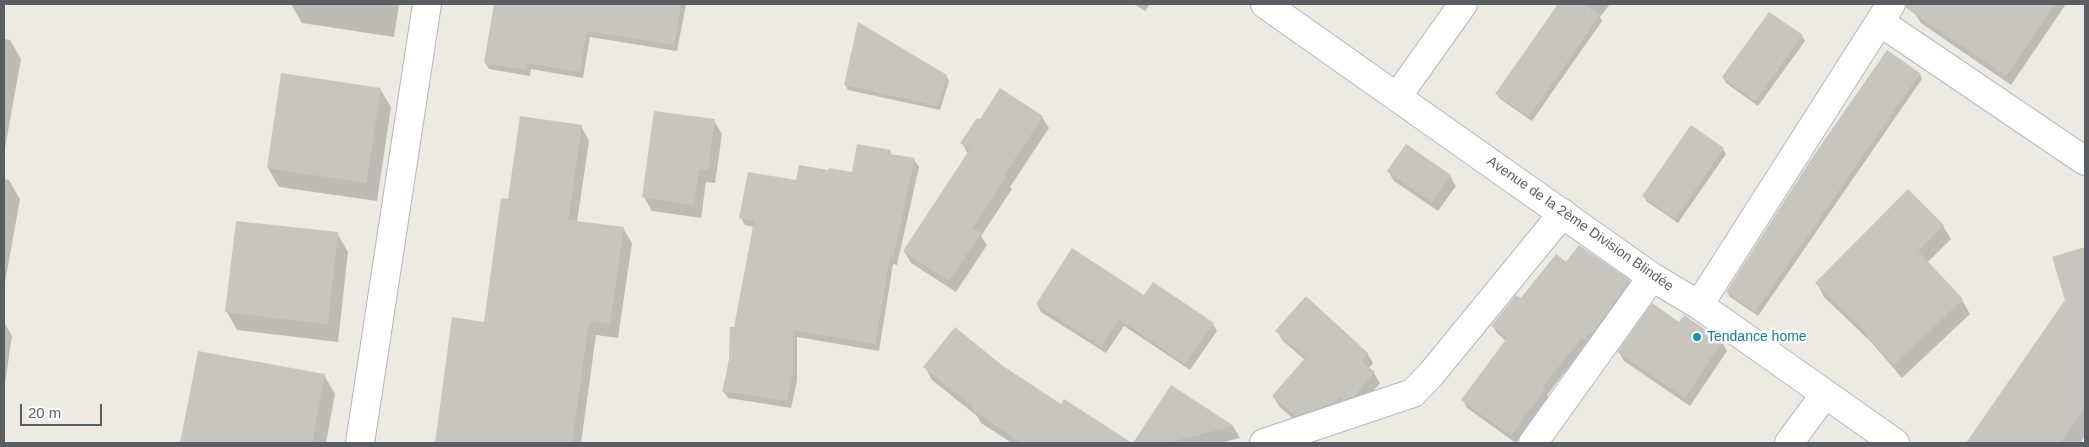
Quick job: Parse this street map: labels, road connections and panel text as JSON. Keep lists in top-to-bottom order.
{
  "streets": {
    "street": ["Avenue de la 2ème Division Blindée"]
  },
  "places": ["Tendance home"],
  "scale_bar": "20 m"
}
